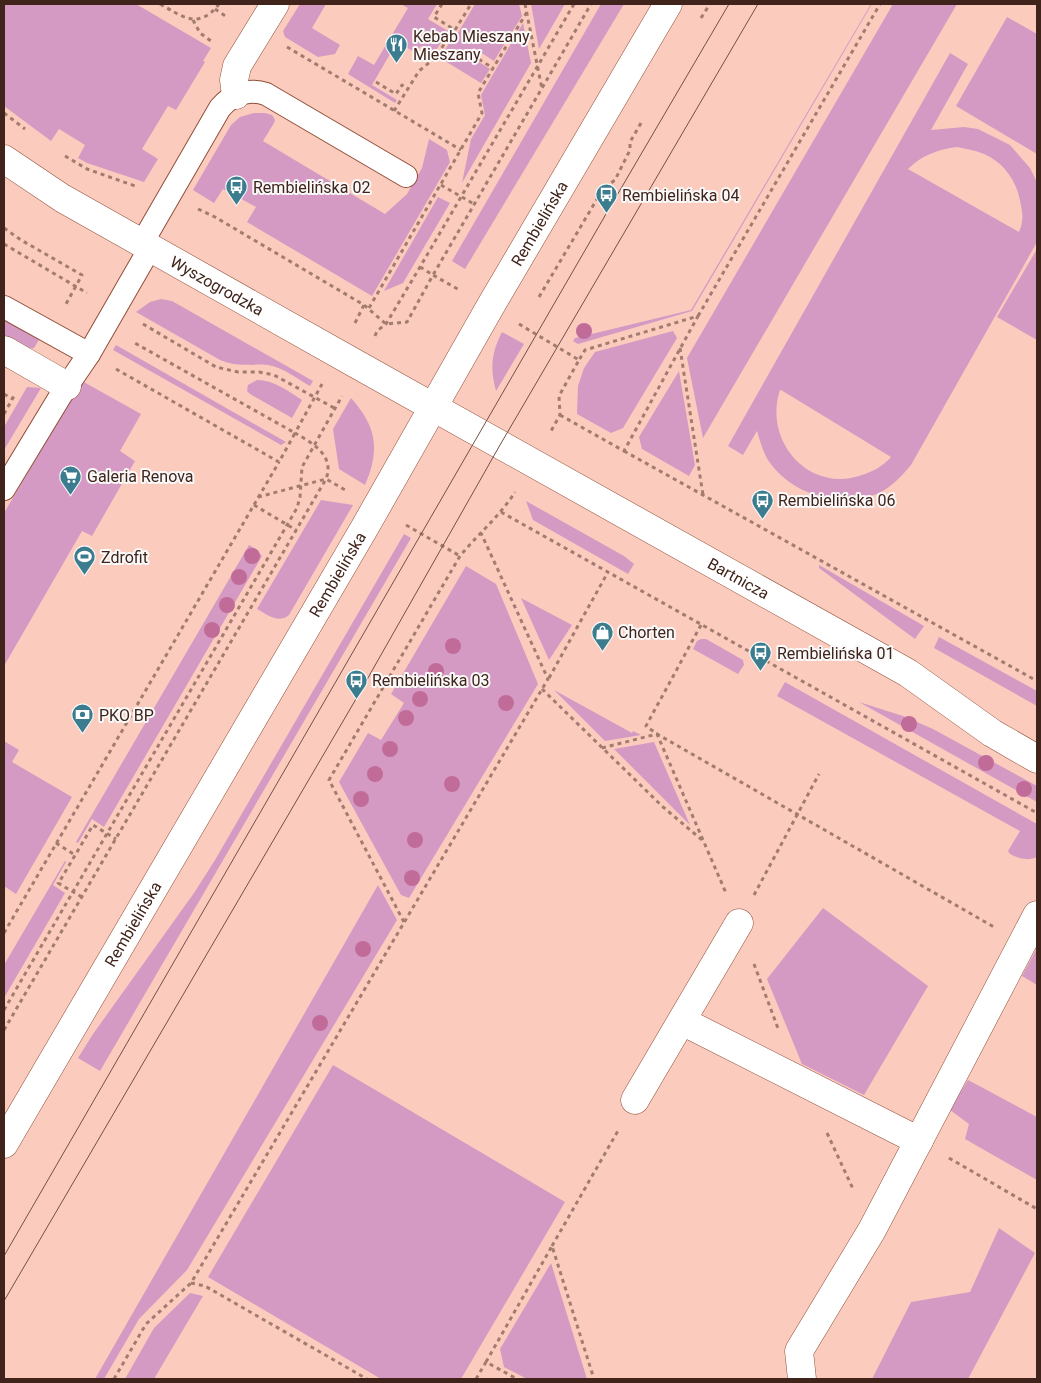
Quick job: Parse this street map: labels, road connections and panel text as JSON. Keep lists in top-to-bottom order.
{
  "streets": {
    "street": ["Rembielińska", "Wyszogrodzka", "Bartnicza"]
  },
  "crossings": [
    ["Rembielińska", "Wyszogrodzka"],
    ["Rembielińska", "Bartnicza"],
    ["Wyszogrodzka", "Bartnicza"]
  ],
  "places": {
    "restaurant": ["Kebab Mieszany Mieszany"],
    "bus stop": [
      "Rembielińska 02",
      "Rembielińska 04",
      "Rembielińska 06",
      "Rembielińska 01",
      "Rembielińska 03"
    ],
    "supermarket": ["Galeria Renova"],
    "sports": ["Zdrofit"],
    "shop": ["Chorten"],
    "bank": ["PKO BP"]
  }
}
